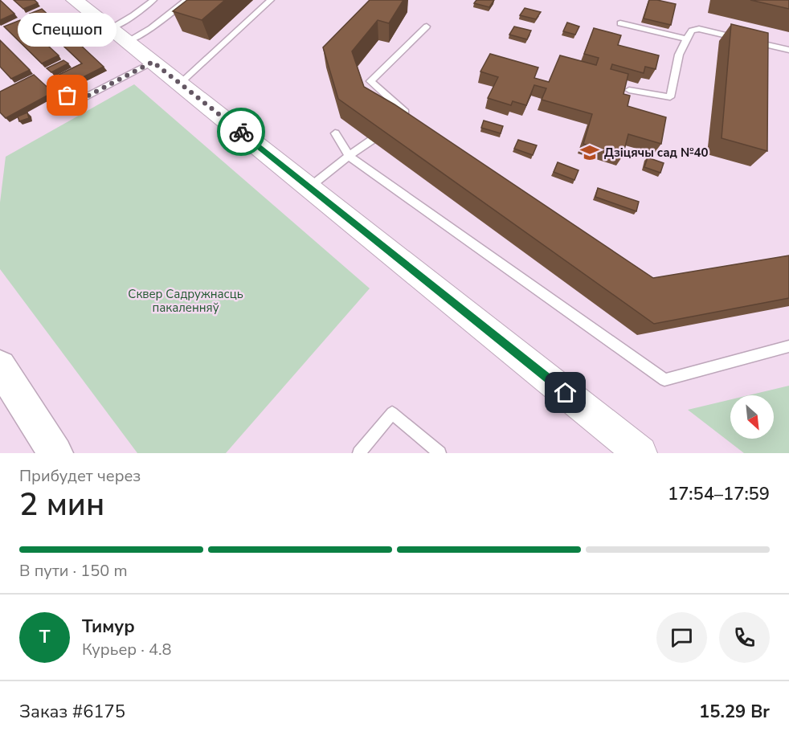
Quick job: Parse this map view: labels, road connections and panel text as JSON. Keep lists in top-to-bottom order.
{
  "parks": ["Сквер Садружнасць пакаленняў"],
  "places": {
    "other": ["Спецшоп"],
    "school or university": ["Дзіцячы сад №40"]
  },
  "north": "bottom right",
  "page": {
    "bubble": "Спецшоп",
    "heading": ["2 мин", "Прибудет через", "17:54–17:59"],
    "panel": [
      "Тимур",
      "Курьер · 4.8",
      "Заказ #6175",
      "15.29 Br"
    ],
    "bar": "В пути · 150 m",
    "round": "Т"
  }
}
